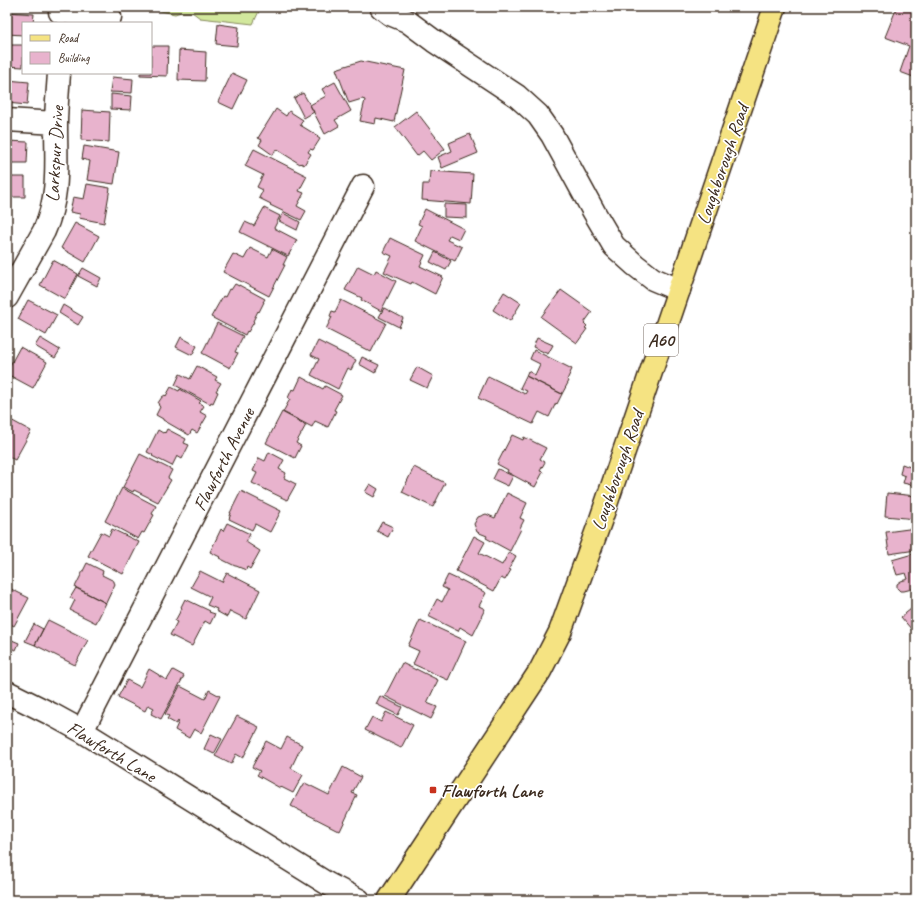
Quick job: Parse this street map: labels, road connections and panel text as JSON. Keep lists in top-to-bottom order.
{
  "streets": {
    "main road": ["Loughborough Road", "A60"],
    "street": ["Larkspur Drive", "Flawforth Avenue", "Flawforth Lane"]
  },
  "crossings": [
    ["Flawforth Avenue", "Flawforth Lane"]
  ],
  "places": {
    "transit": ["Flawforth Lane"]
  },
  "legend": ["Road", "Building"]
}
